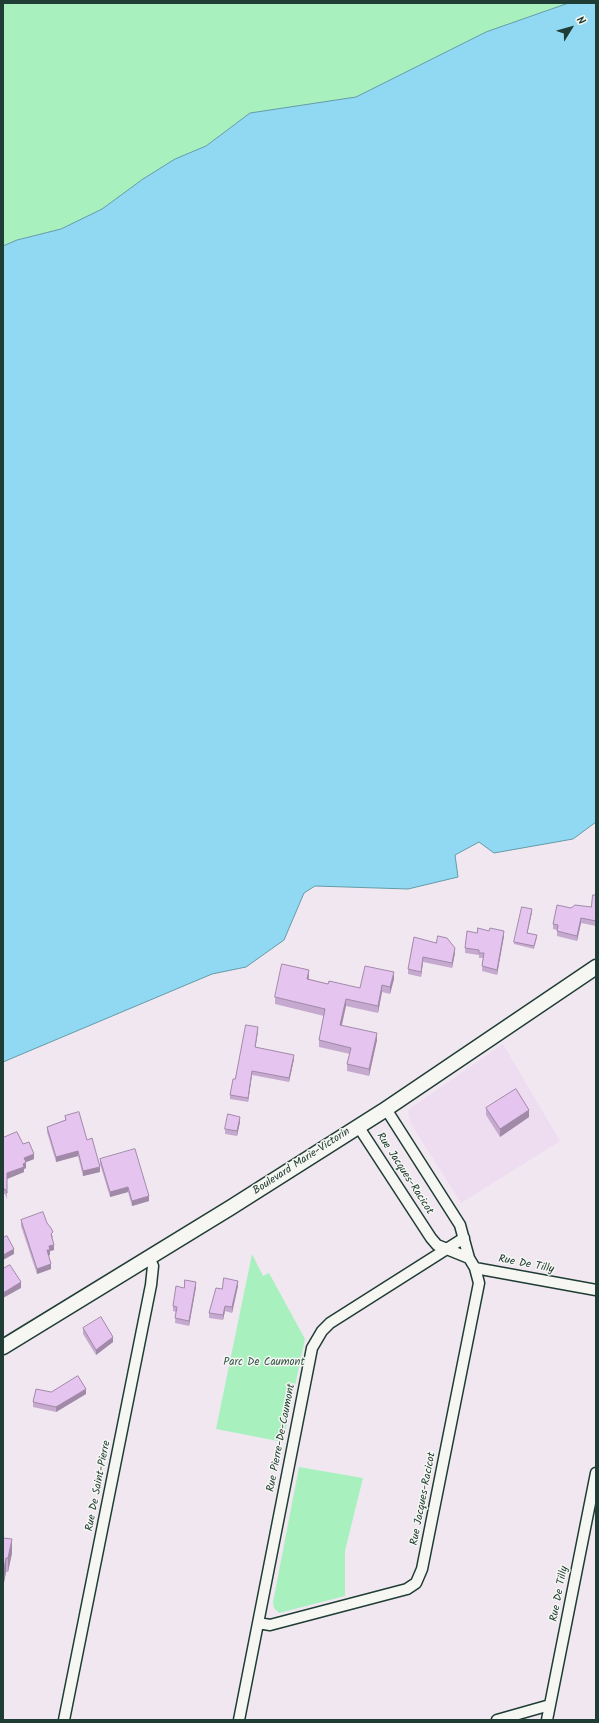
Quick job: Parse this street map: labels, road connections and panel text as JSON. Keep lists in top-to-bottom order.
{
  "streets": {
    "street": [
      "Boulevard Marie-Victorin",
      "Rue Jacques-Racicot",
      "Rue De Tilly",
      "Rue Pierre-De-Caumont",
      "Rue De Saint-Pierre"
    ]
  },
  "crossings": [
    ["Boulevard Marie-Victorin", "Rue Jacques-Racicot"],
    ["Boulevard Marie-Victorin", "Rue De Saint-Pierre"],
    ["Rue Jacques-Racicot", "Rue De Tilly"],
    ["Rue Jacques-Racicot", "Rue Pierre-De-Caumont"]
  ],
  "parks": ["Parc De Caumont"],
  "north": "top right"
}
